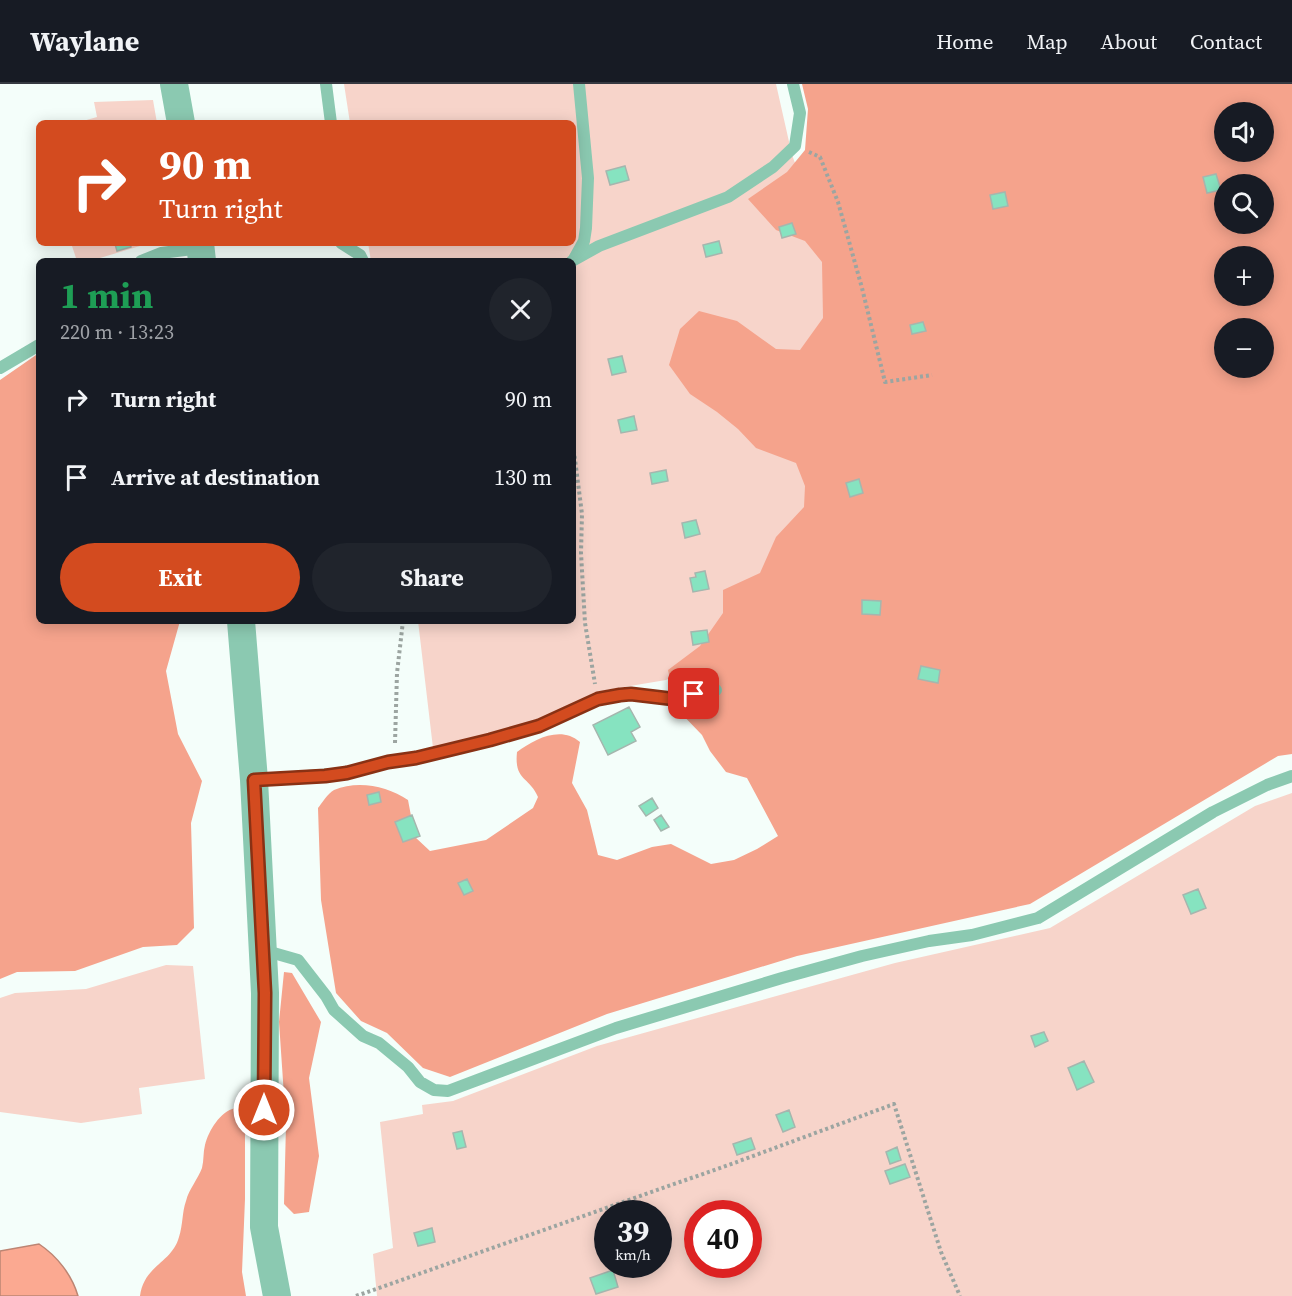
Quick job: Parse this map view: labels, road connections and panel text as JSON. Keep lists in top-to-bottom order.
{
  "page": {
    "header": "Waylane",
    "nav": [
      "Home",
      "Map",
      "About",
      "Contact"
    ],
    "map_buttons": ["+", "−"],
    "turn": ["90 m", "Turn right"],
    "heading": ["1 min", "220 m · 13:23"],
    "list": [
      {
        "name": "Turn right",
        "value": "90 m"
      },
      {
        "name": "Arrive at destination",
        "value": "130 m"
      }
    ],
    "buttons": ["Exit", "Share"],
    "speed": "39 km/h",
    "limit": "40"
  }
}
